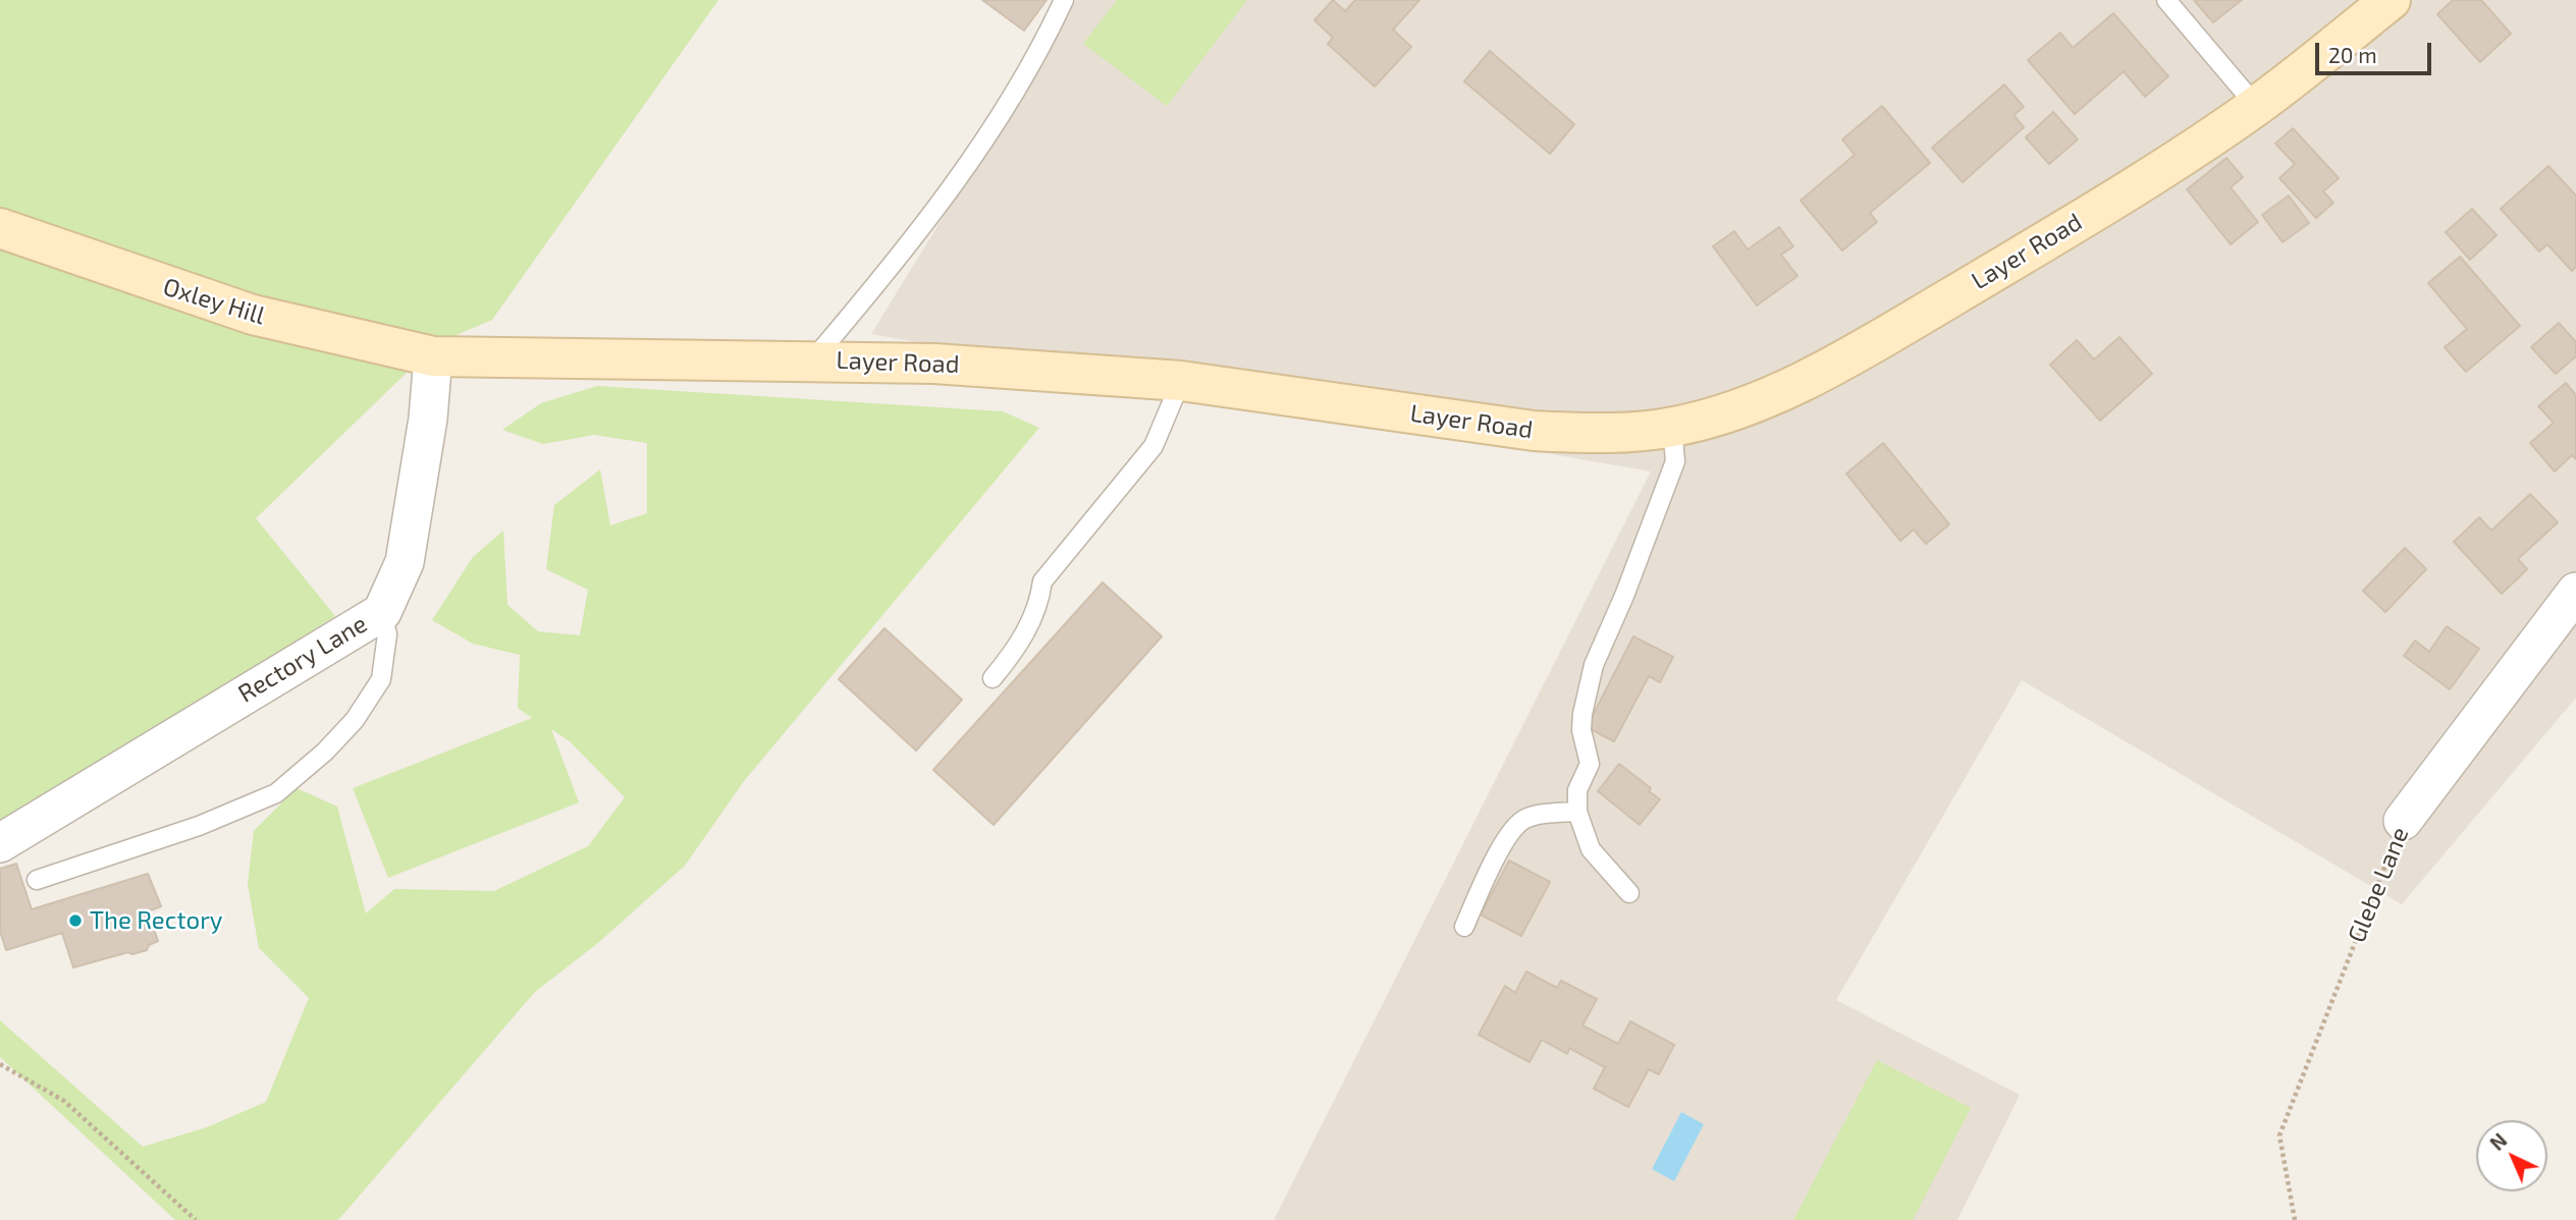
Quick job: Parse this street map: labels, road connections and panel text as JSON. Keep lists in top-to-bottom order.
{
  "streets": {
    "street": [
      "Layer Road",
      "Oxley Hill",
      "Rectory Lane",
      "Glebe Lane"
    ]
  },
  "crossings": [
    ["Layer Road", "Oxley Hill"],
    ["Layer Road", "Rectory Lane"],
    ["Oxley Hill", "Rectory Lane"]
  ],
  "places": ["The Rectory"],
  "scale_bar": "20 m",
  "north": "top left"
}
